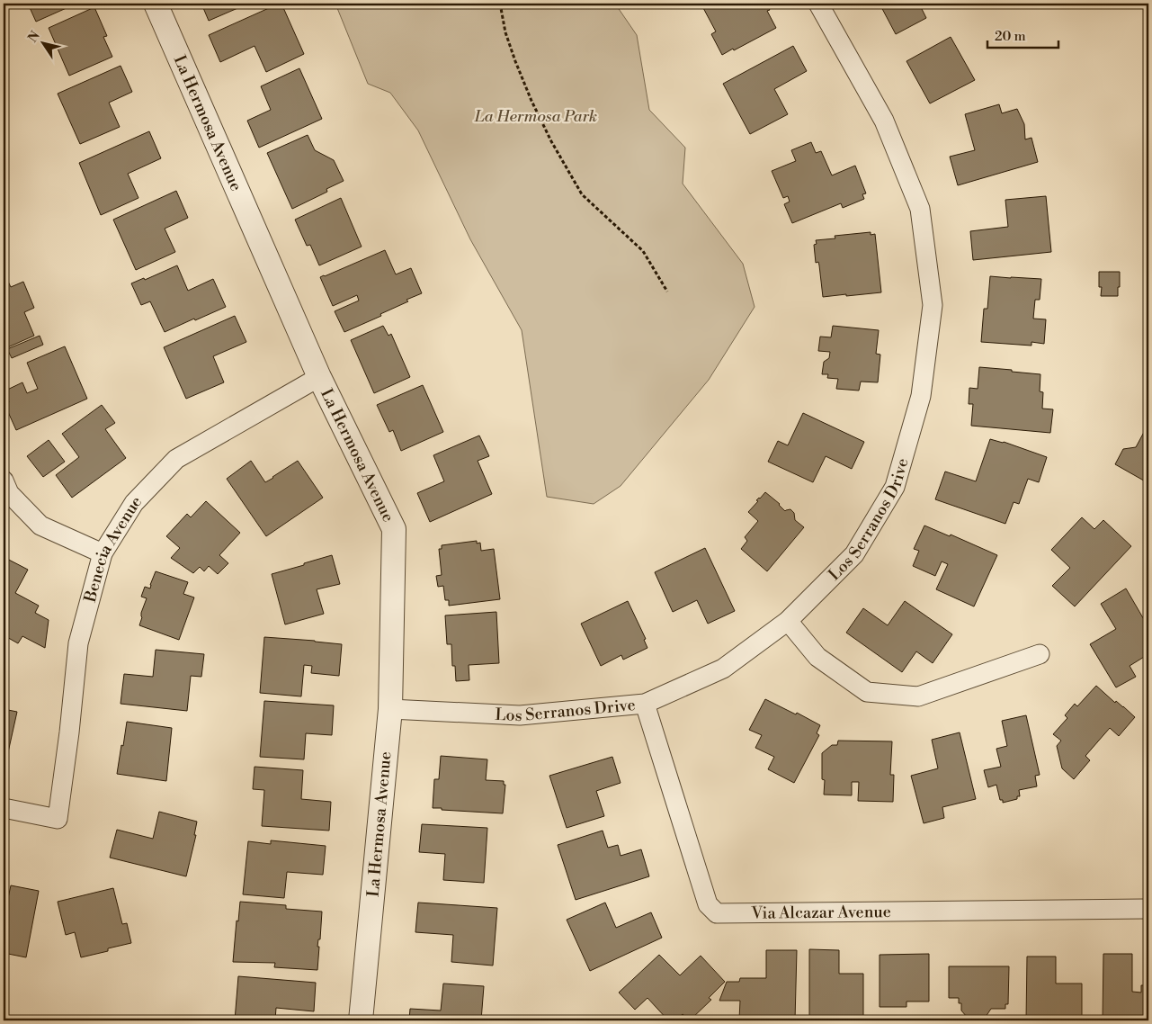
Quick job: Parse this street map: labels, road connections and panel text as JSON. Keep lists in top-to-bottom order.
{
  "streets": {
    "street": [
      "La Hermosa Avenue",
      "Los Serranos Drive",
      "Benecia Avenue",
      "Via Alcazar Avenue"
    ]
  },
  "crossings": [
    ["La Hermosa Avenue", "Los Serranos Drive"],
    ["La Hermosa Avenue", "Benecia Avenue"],
    ["Los Serranos Drive", "Via Alcazar Avenue"]
  ],
  "parks": ["La Hermosa Park"],
  "scale_bar": "20 m",
  "north": "top left"
}
